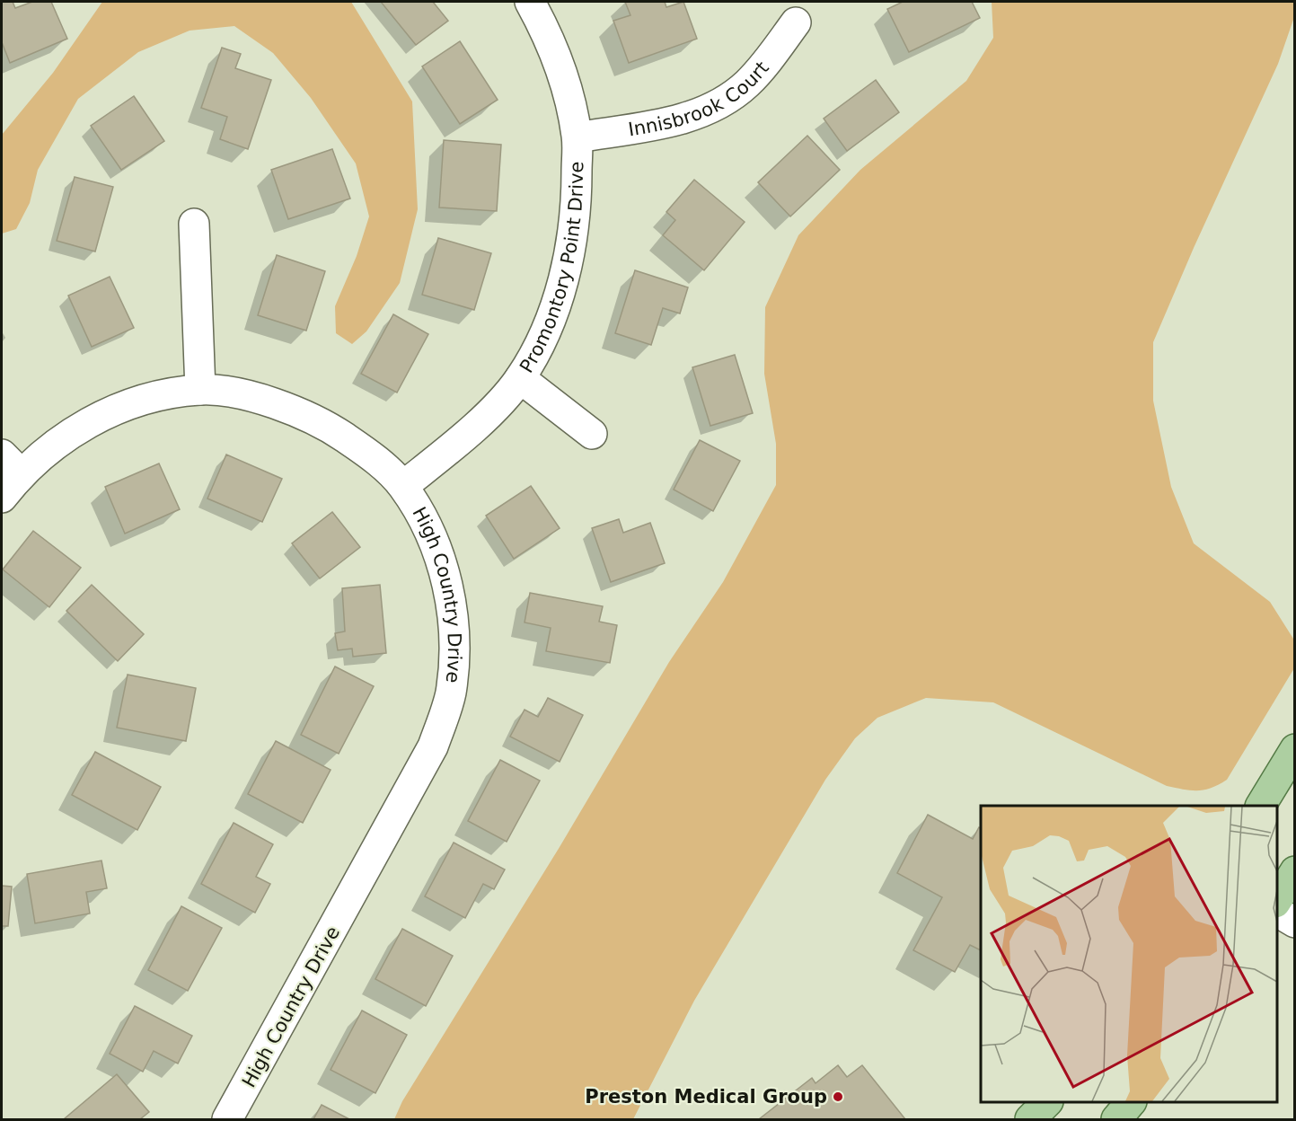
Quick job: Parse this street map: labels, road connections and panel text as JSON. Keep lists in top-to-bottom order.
{
  "streets": {
    "street": ["Innisbrook Court", "Promontory Point Drive", "High Country Drive"]
  },
  "crossings": [
    ["Innisbrook Court", "Promontory Point Drive"],
    ["Promontory Point Drive", "High Country Drive"]
  ],
  "places": ["Preston Medical Group"]
}
